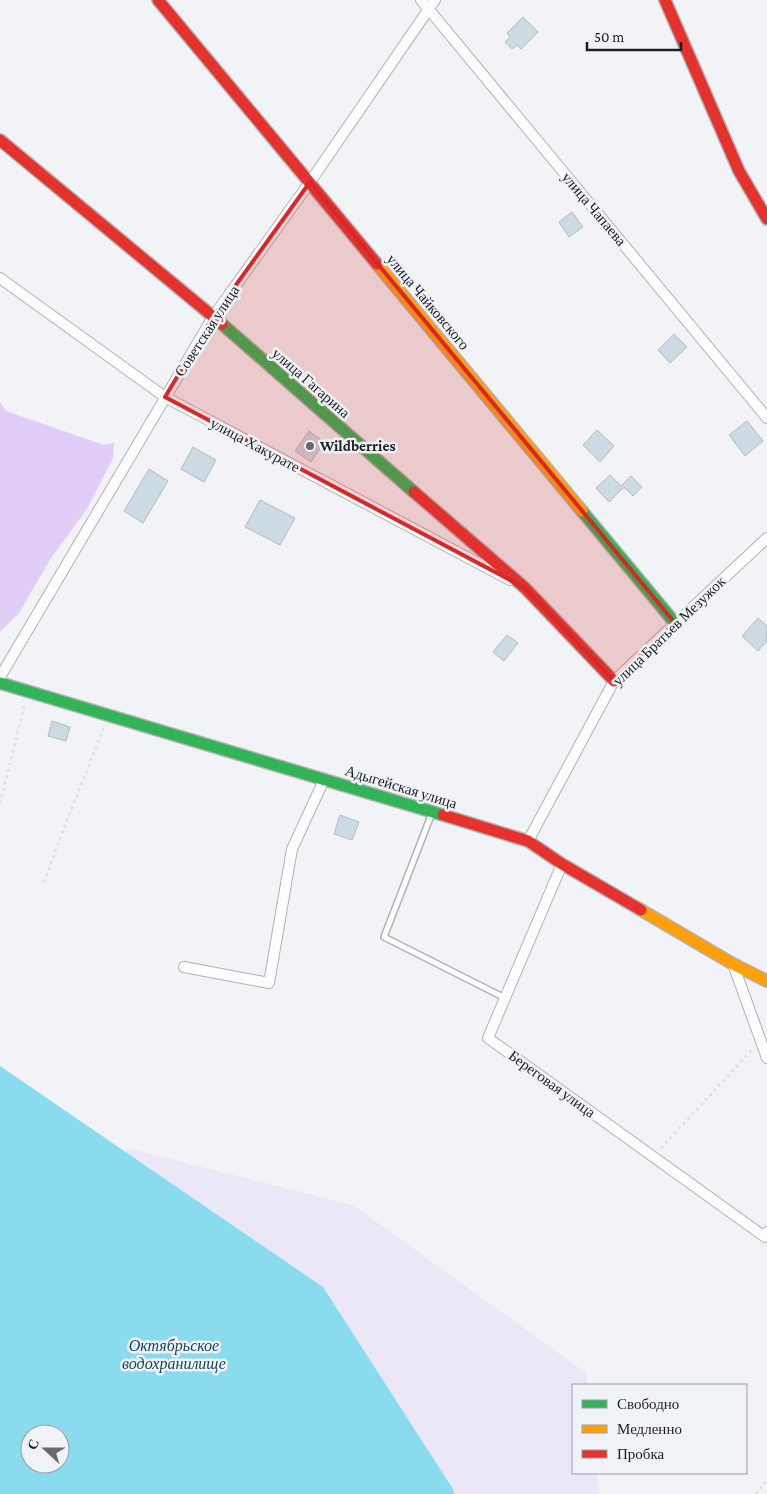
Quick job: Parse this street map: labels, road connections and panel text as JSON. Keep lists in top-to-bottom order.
{
  "streets": {
    "street": [
      "улица Чапаева",
      "улица Чайковского",
      "Советская улица",
      "улица Гагарина",
      "улица Хакурате",
      "улица Братьев Мезужок",
      "Адыгейская улица",
      "Береговая улица"
    ]
  },
  "crossings": [
    ["улица Чапаева", "Советская улица"],
    ["улица Чайковского", "Советская улица"],
    ["улица Чайковского", "улица Братьев Мезужок"],
    ["Советская улица", "улица Гагарина"],
    ["Советская улица", "улица Хакурате"],
    ["улица Гагарина", "улица Хакурате"],
    ["улица Гагарина", "улица Братьев Мезужок"],
    ["улица Братьев Мезужок", "Адыгейская улица"],
    ["Адыгейская улица", "Береговая улица"]
  ],
  "water": ["Октябрьское водохранилище"],
  "places": ["Wildberries"],
  "legend": ["Свободно", "Медленно", "Пробка"],
  "scale_bar": "50 m",
  "north": "left"
}
